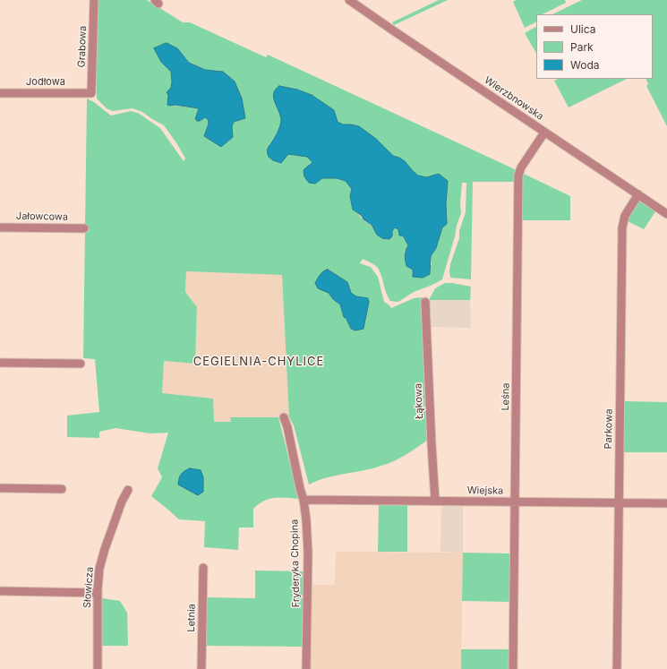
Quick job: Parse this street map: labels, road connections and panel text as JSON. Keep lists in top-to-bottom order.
{
  "streets": {
    "street": [
      "Grabowa",
      "Jodłowa",
      "Wierzbnowska",
      "Jałowcowa",
      "Leśna",
      "Łąkowa",
      "Parkowa",
      "Wiejska",
      "Fryderyka Chopina",
      "Słowicza",
      "Letnia"
    ]
  },
  "crossings": [
    ["Grabowa", "Jodłowa"],
    ["Wierzbnowska", "Leśna"],
    ["Wierzbnowska", "Parkowa"],
    ["Leśna", "Wiejska"],
    ["Łąkowa", "Wiejska"],
    ["Parkowa", "Wiejska"],
    ["Wiejska", "Fryderyka Chopina"]
  ],
  "districts": ["CEGIELNIA-CHYLICE"],
  "legend": ["Ulica", "Park", "Woda"]
}
